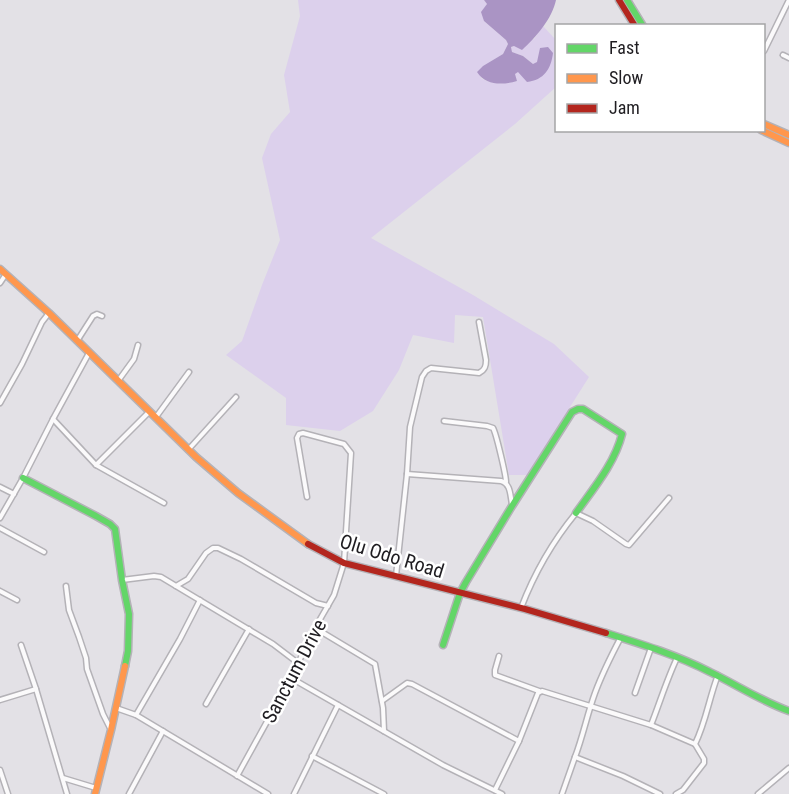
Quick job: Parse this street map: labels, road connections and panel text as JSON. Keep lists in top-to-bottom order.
{
  "streets": {
    "street": ["Olu Odo Road", "Sanctum Drive"]
  },
  "crossings": [
    ["Olu Odo Road", "Sanctum Drive"]
  ],
  "legend": ["Fast", "Slow", "Jam"]
}
